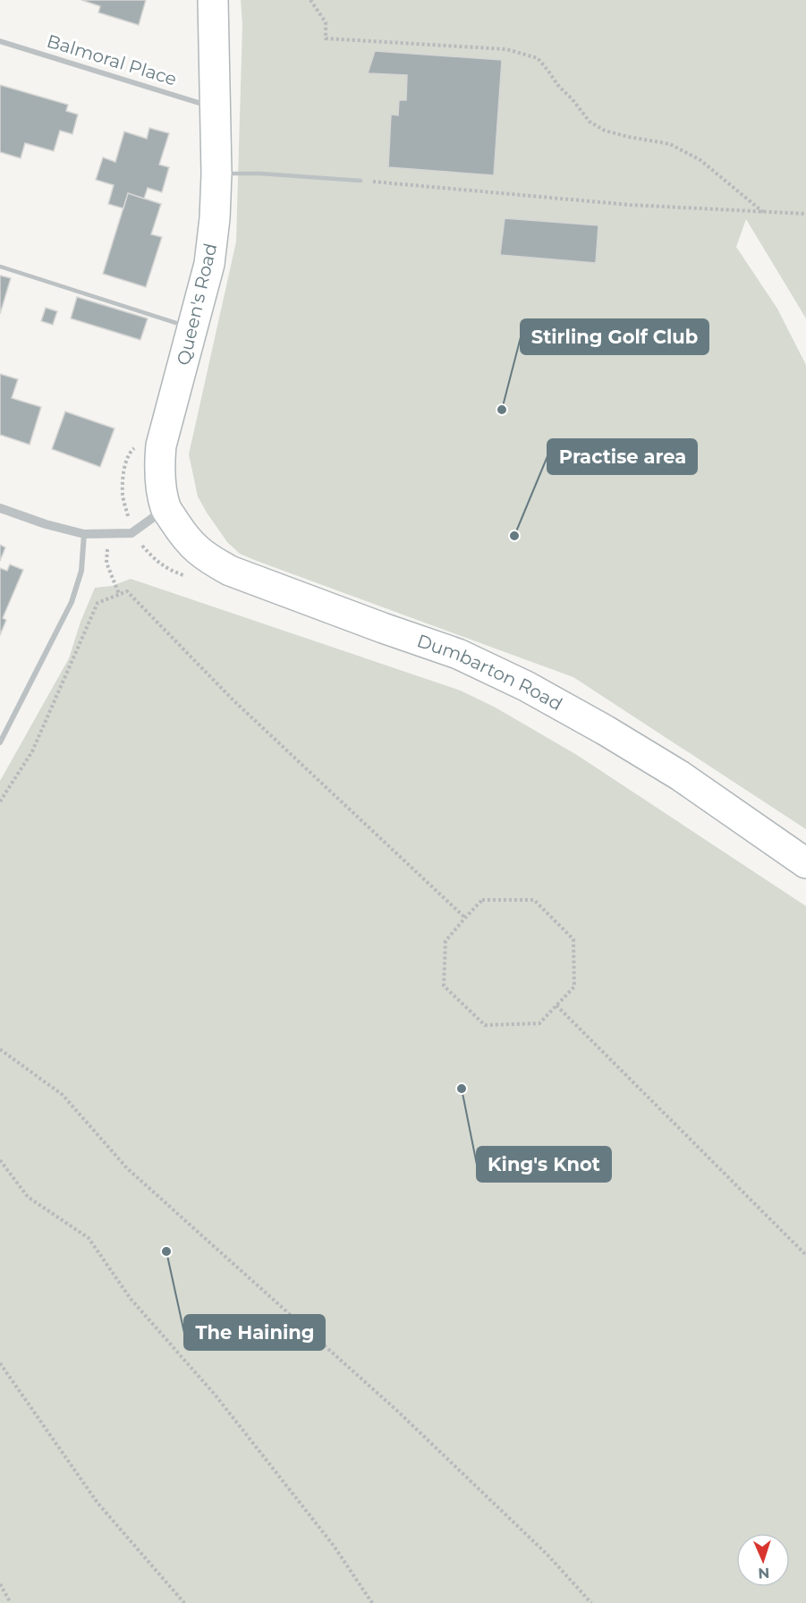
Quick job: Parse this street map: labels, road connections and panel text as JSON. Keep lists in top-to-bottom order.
{
  "streets": {
    "main road": ["Queen's Road", "Dumbarton Road"],
    "street": ["Balmoral Place"]
  },
  "crossings": [
    ["Balmoral Place", "Queen's Road"],
    ["Queen's Road", "Dumbarton Road"]
  ],
  "places": [
    "Stirling Golf Club",
    "Practise area",
    "King's Knot",
    "The Haining"
  ],
  "north": "bottom"
}
